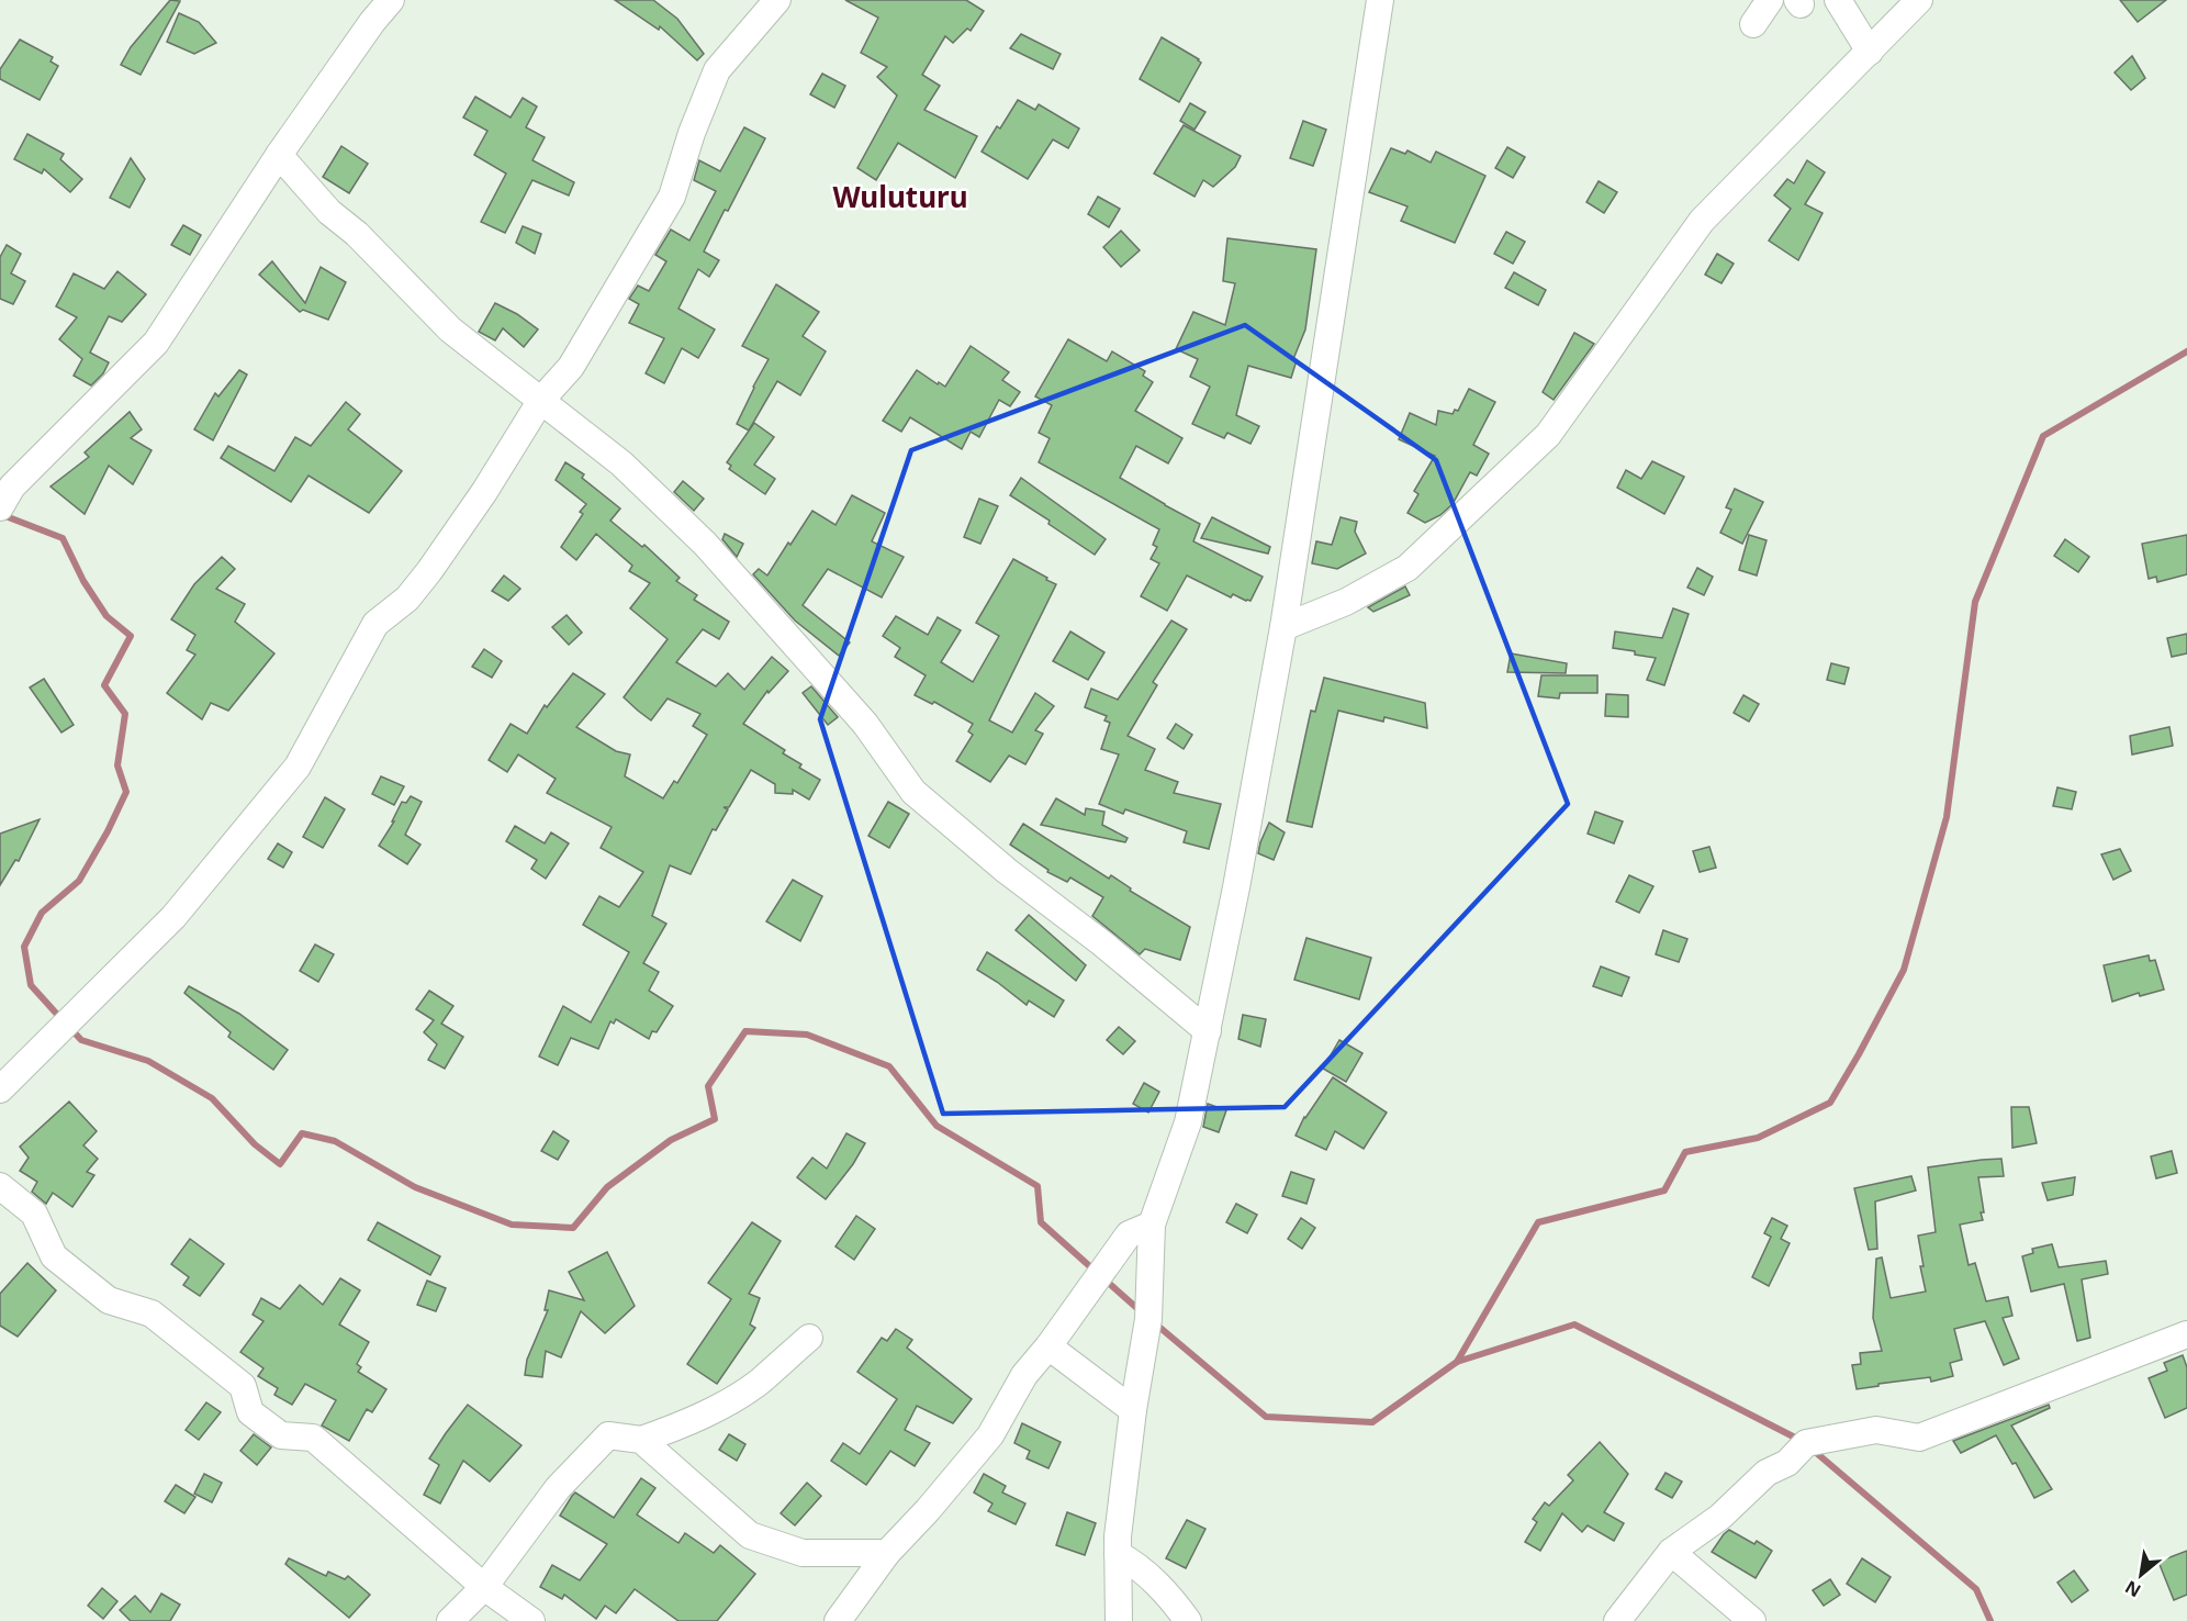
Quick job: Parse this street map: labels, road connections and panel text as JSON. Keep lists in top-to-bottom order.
{
  "districts": ["Wuluturu"],
  "north": "bottom left"
}
